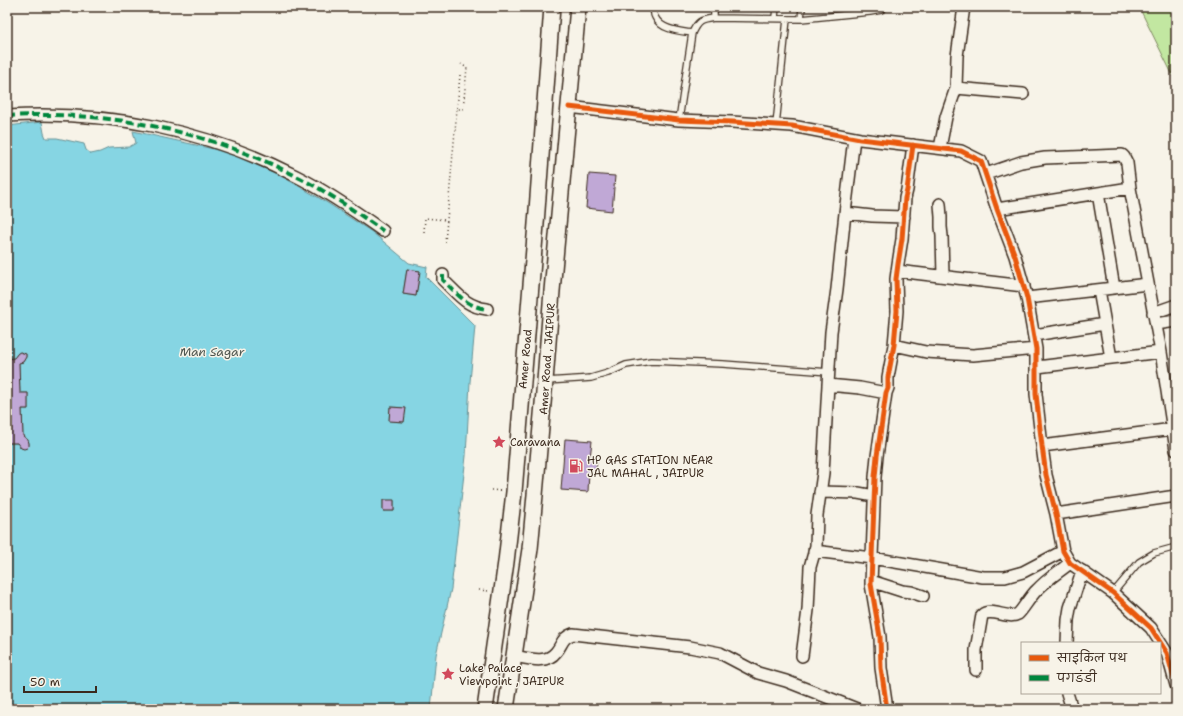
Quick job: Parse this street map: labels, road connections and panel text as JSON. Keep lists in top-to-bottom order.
{
  "streets": {
    "main road": ["Amer Road", "Amer Road , JAIPUR"]
  },
  "water": ["Man Sagar"],
  "places": {
    "place": ["Caravana", "Lake Palace Viewpoint , JAIPUR"],
    "fuel station": ["HP GAS STATION NEAR JAL MAHAL , JAIPUR"]
  },
  "legend": ["साइकिल पथ", "पगडंडी"],
  "scale_bar": "50 m"
}
